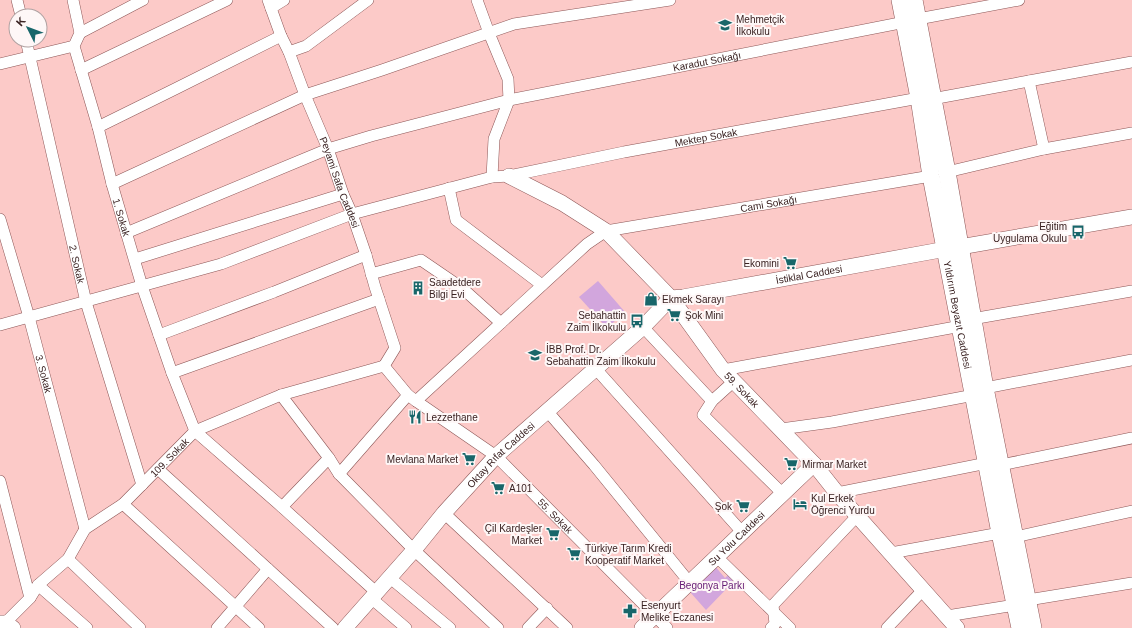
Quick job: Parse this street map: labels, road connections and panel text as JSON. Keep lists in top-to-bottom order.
{
  "streets": {
    "main road": ["Yıldırım Beyazıt Caddesi"],
    "street": [
      "Karadut Sokağı",
      "Mektep Sokak",
      "Peyami Safa Caddesi",
      "Cami Sokağı",
      "1. Sokak",
      "2. Sokak",
      "İstiklal Caddesi",
      "3. Sokak",
      "59. Sokak",
      "Oktay Rıfat Caddesi",
      "109. Sokak",
      "55. Sokak",
      "Su Yolu Caddesi"
    ]
  },
  "crossings": [
    ["Karadut Sokağı", "Peyami Safa Caddesi"],
    ["Karadut Sokağı", "1. Sokak"],
    ["Karadut Sokağı", "Yıldırım Beyazıt Caddesi"],
    ["Mektep Sokak", "Peyami Safa Caddesi"],
    ["Mektep Sokak", "1. Sokak"],
    ["Mektep Sokak", "2. Sokak"],
    ["Mektep Sokak", "Yıldırım Beyazıt Caddesi"],
    ["Mektep Sokak", "3. Sokak"],
    ["Mektep Sokak", "59. Sokak"],
    ["Peyami Safa Caddesi", "109. Sokak"],
    ["Peyami Safa Caddesi", "55. Sokak"],
    ["Cami Sokağı", "Yıldırım Beyazıt Caddesi"],
    ["Cami Sokağı", "59. Sokak"],
    ["1. Sokak", "109. Sokak"],
    ["2. Sokak", "109. Sokak"],
    ["İstiklal Caddesi", "Yıldırım Beyazıt Caddesi"],
    ["İstiklal Caddesi", "59. Sokak"],
    ["İstiklal Caddesi", "Oktay Rıfat Caddesi"],
    ["3. Sokak", "109. Sokak"],
    ["59. Sokak", "Oktay Rıfat Caddesi"],
    ["59. Sokak", "Su Yolu Caddesi"],
    ["Oktay Rıfat Caddesi", "55. Sokak"],
    ["109. Sokak", "55. Sokak"],
    ["55. Sokak", "Su Yolu Caddesi"]
  ],
  "parks": ["Begonya Parkı"],
  "places": {
    "school or university": ["Mehmetçik İlkokulu", "İBB Prof. Dr. Sebahattin Zaim İlkokulu"],
    "bus stop": ["Eğitim Uygulama Okulu", "Sebahattin Zaim İlkokulu"],
    "supermarket": [
      "Ekomini",
      "Şok Mini",
      "Mevlana Market",
      "Mirmar Market",
      "A101",
      "Şok",
      "Çil Kardeşler Market",
      "Türkiye Tarım Kredi Kooperatif Market"
    ],
    "building": ["Saadetdere Bilgi Evi"],
    "shop": ["Ekmek Sarayı"],
    "restaurant": ["Lezzethane"],
    "hotel": ["Kul Erkek Öğrenci Yurdu"],
    "pharmacy": ["Esenyurt Melike Eczanesi"]
  },
  "north": "top left"
}
